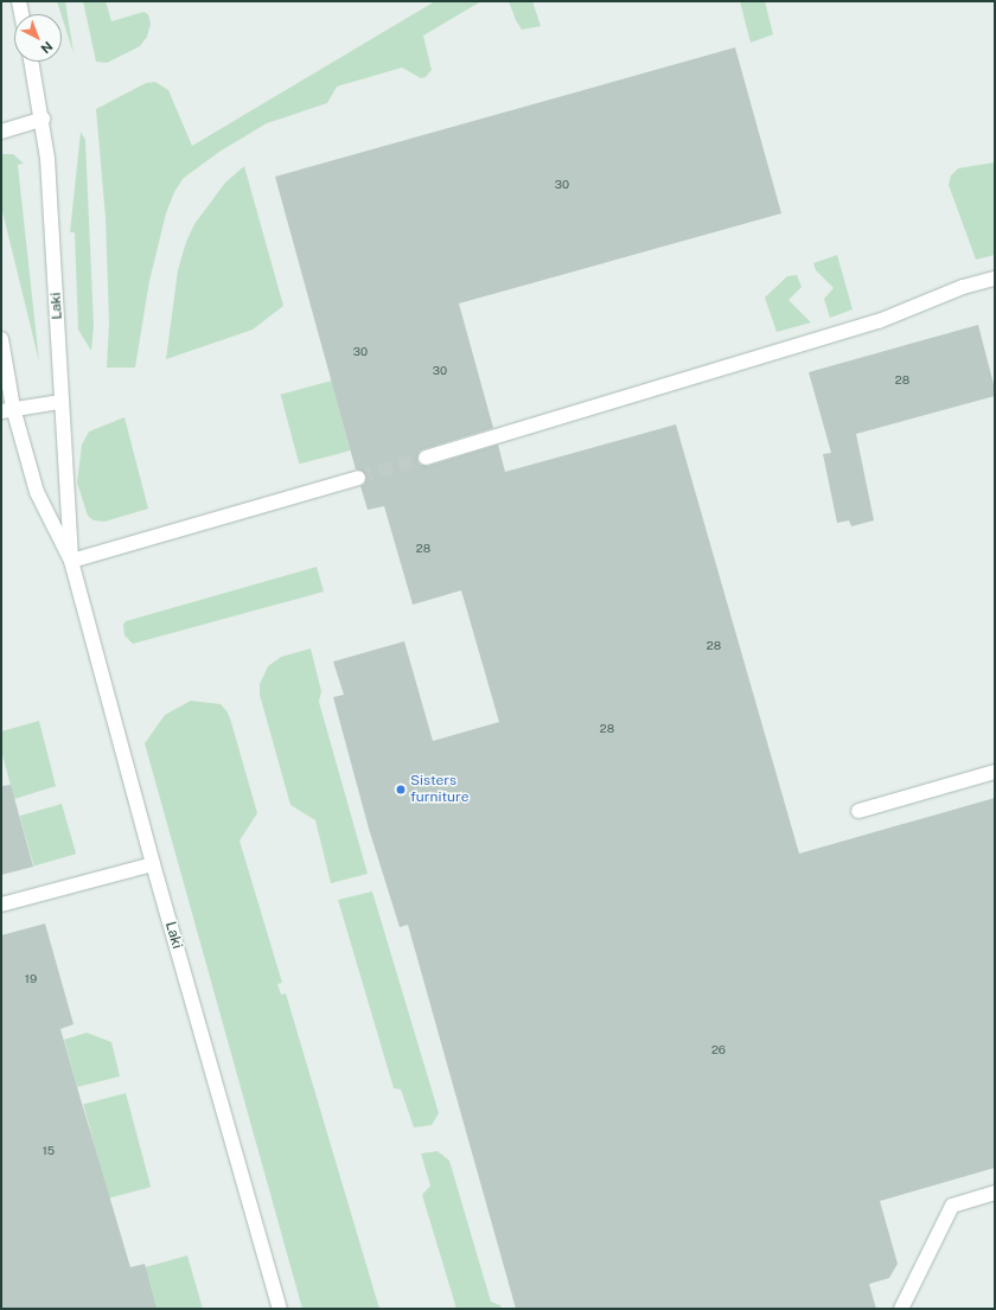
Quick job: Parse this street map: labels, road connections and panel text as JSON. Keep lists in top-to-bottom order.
{
  "streets": {
    "street": ["Laki"]
  },
  "places": ["Sisters furniture"],
  "house_numbers": [
    "30",
    "30",
    "30",
    "28",
    "28",
    "28",
    "28",
    "19",
    "26",
    "15"
  ],
  "north": "bottom right"
}
